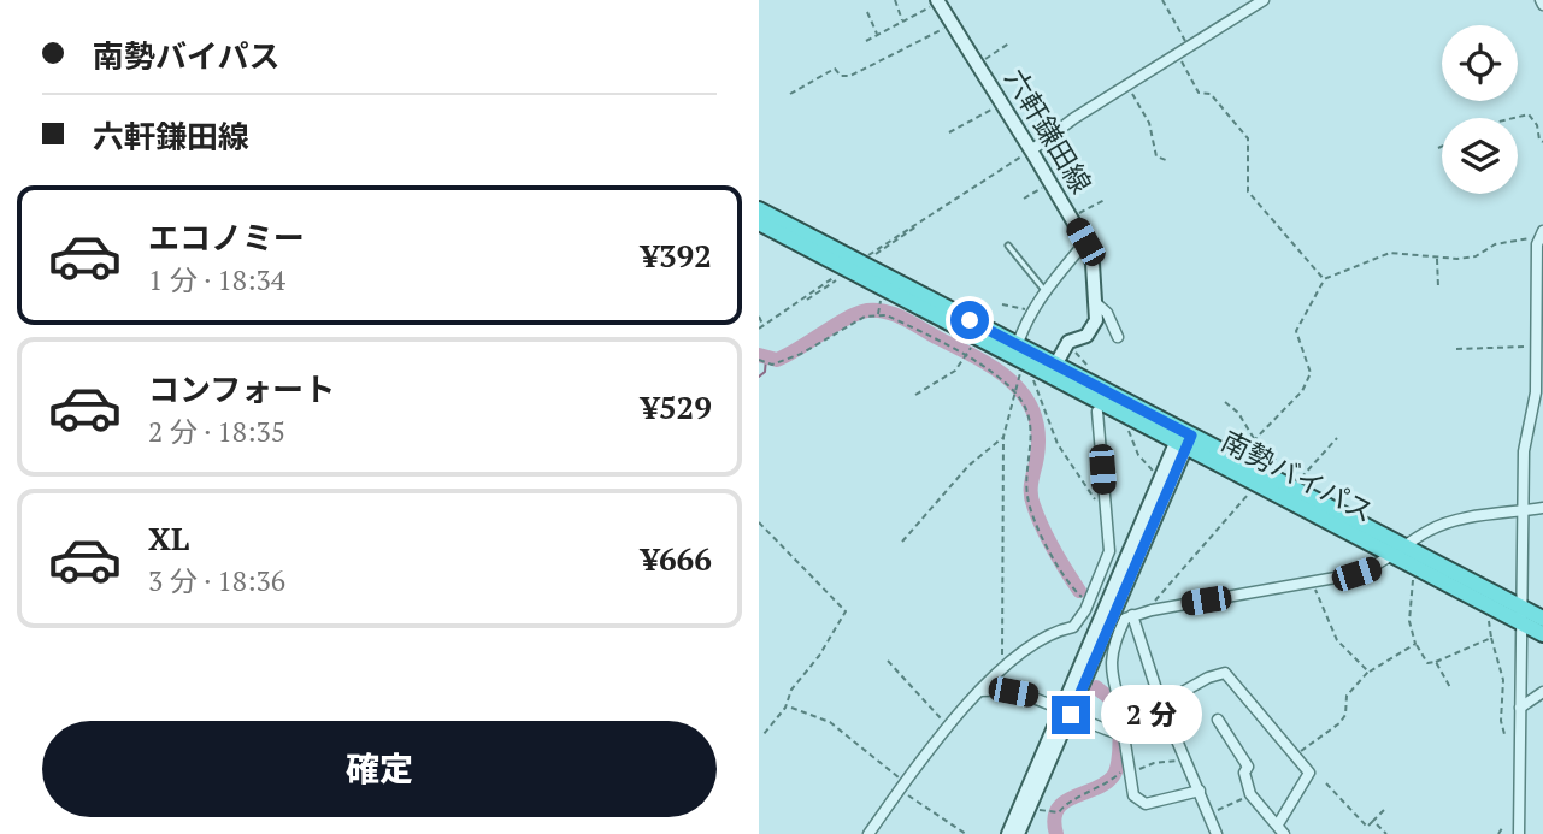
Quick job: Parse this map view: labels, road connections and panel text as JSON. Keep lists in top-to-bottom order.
{
  "streets": {
    "highway": ["南勢バイパス"],
    "main road": ["六軒鎌田線"]
  },
  "crossings": [
    ["六軒鎌田線", "南勢バイパス"]
  ],
  "page": {
    "banner": ["南勢バイパス", "六軒鎌田線"],
    "list": [
      {
        "name": "エコノミー",
        "note": "1 分 · 18:34",
        "value": "¥392"
      },
      {
        "name": "コンフォート",
        "note": "2 分 · 18:35",
        "value": "¥529"
      },
      {
        "name": "XL",
        "note": "3 分 · 18:36",
        "value": "¥666"
      }
    ],
    "bubble": "2 分",
    "buttons": "確定"
  }
}
